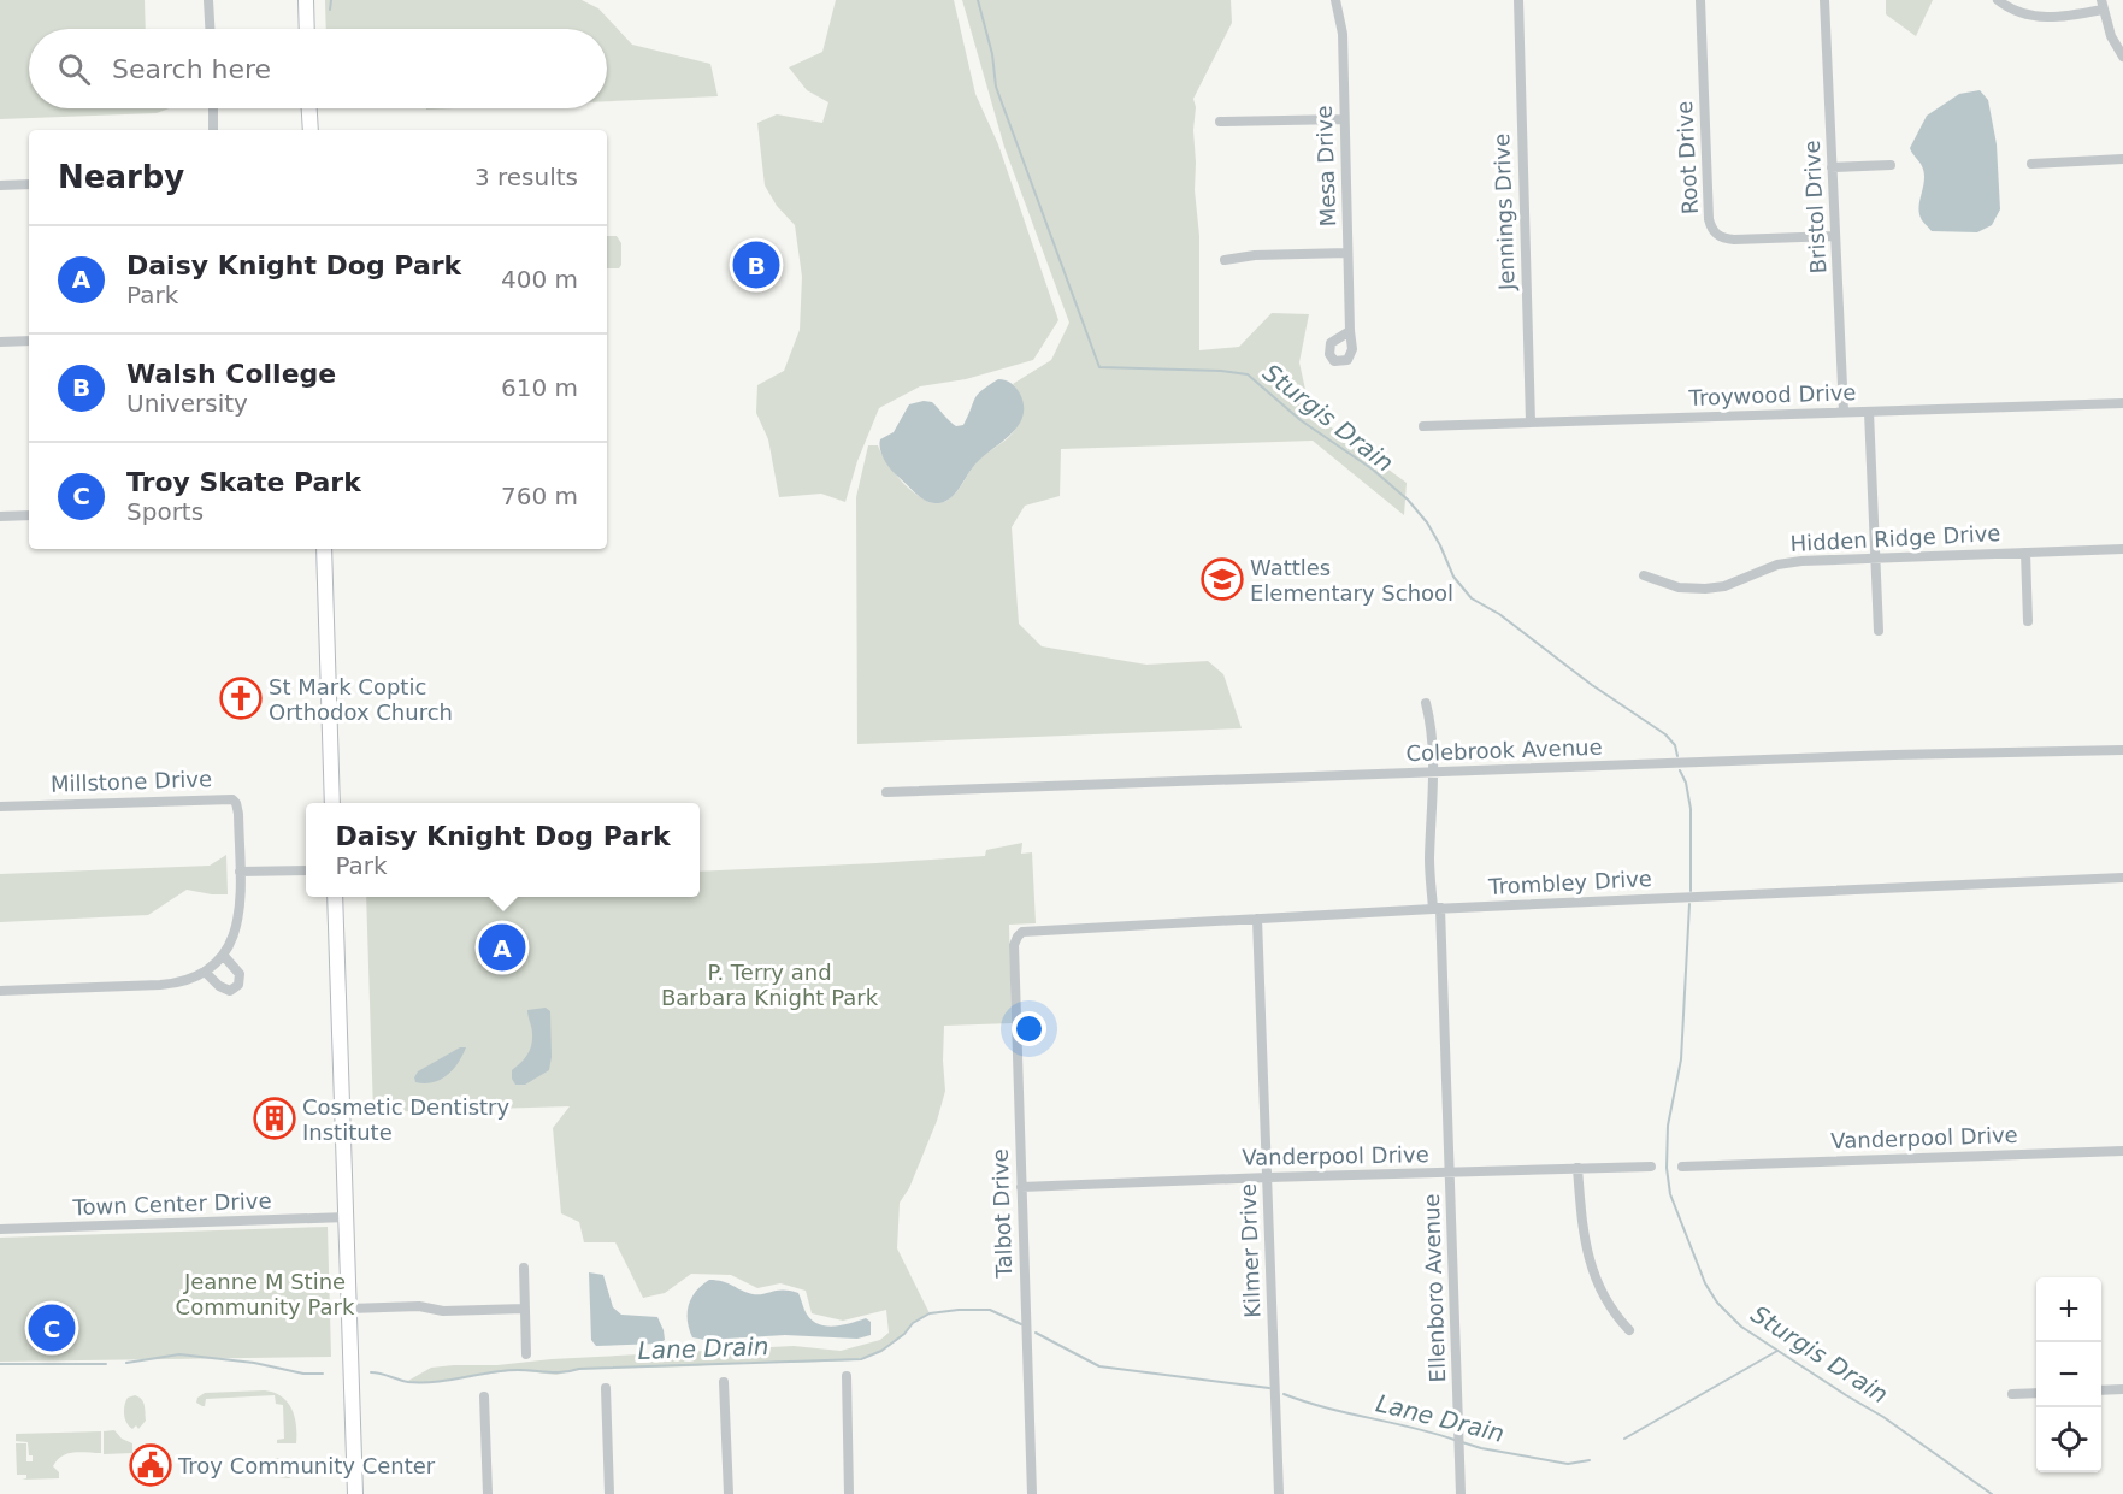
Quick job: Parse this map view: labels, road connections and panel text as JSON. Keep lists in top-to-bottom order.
{
  "streets": {
    "street": [
      "Root Drive",
      "Mesa Drive",
      "Bristol Drive",
      "Jennings Drive",
      "Troywood Drive",
      "Hidden Ridge Drive",
      "Colebrook Avenue",
      "Millstone Drive",
      "Trombley Drive",
      "Vanderpool Drive",
      "Town Center Drive",
      "Talbot Drive",
      "Kilmer Drive",
      "Ellenboro Avenue"
    ]
  },
  "crossings": [
    ["Root Drive", "Bristol Drive"],
    ["Bristol Drive", "Troywood Drive"],
    ["Jennings Drive", "Troywood Drive"],
    ["Colebrook Avenue", "Ellenboro Avenue"],
    ["Trombley Drive", "Talbot Drive"],
    ["Trombley Drive", "Kilmer Drive"],
    ["Trombley Drive", "Ellenboro Avenue"],
    ["Vanderpool Drive", "Talbot Drive"],
    ["Vanderpool Drive", "Kilmer Drive"],
    ["Vanderpool Drive", "Ellenboro Avenue"]
  ],
  "water": ["Sturgis Drain", "Lane Drain"],
  "parks": ["P. Terry and Barbara Knight Park", "Jeanne M Stine Community Park"],
  "places": {
    "school or university": ["Wattles Elementary School"],
    "church": ["St Mark Coptic Orthodox Church"],
    "building": ["Cosmetic Dentistry Institute"],
    "public building": ["Troy Community Center"]
  },
  "page": {
    "search": "Search here",
    "heading": ["Nearby", "3 results"],
    "list": [
      {
        "mark": "A",
        "name": "Daisy Knight Dog Park",
        "note": "Park",
        "value": "400 m"
      },
      {
        "mark": "B",
        "name": "Walsh College",
        "note": "University",
        "value": "610 m"
      },
      {
        "mark": "C",
        "name": "Troy Skate Park",
        "note": "Sports",
        "value": "760 m"
      }
    ],
    "pins": ["B", "A", "C"],
    "popup": ["Daisy Knight Dog Park", "Park"],
    "map_buttons": ["+", "−"]
  }
}
